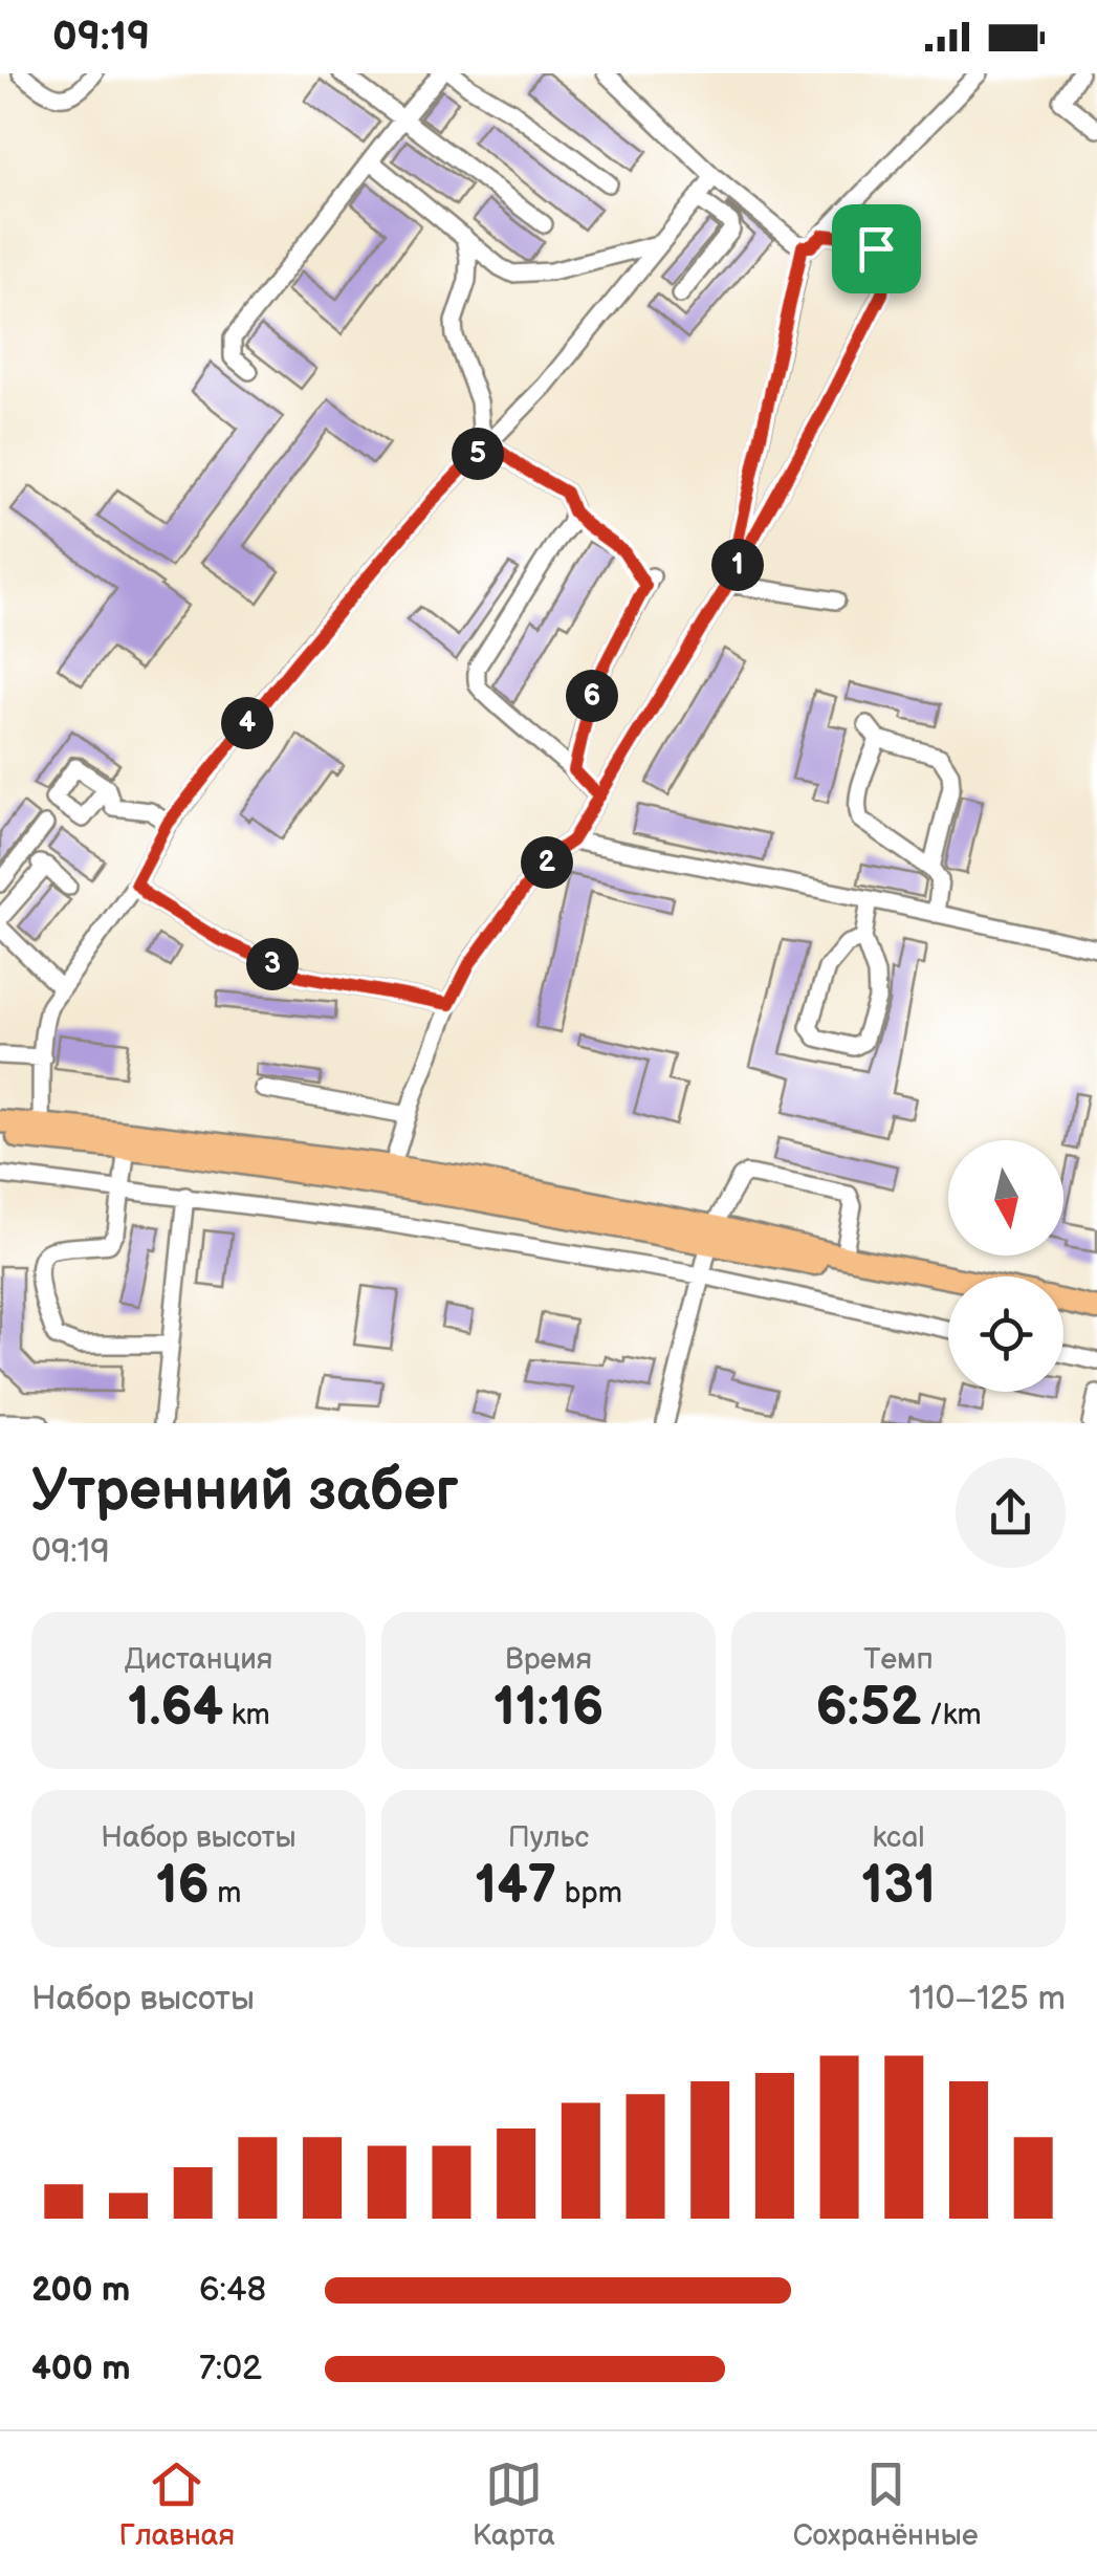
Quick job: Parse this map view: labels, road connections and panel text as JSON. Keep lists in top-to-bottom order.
{
  "north": "bottom",
  "page": {
    "status": "09:19",
    "pins": [
      "5",
      "1",
      "6",
      "4",
      "2",
      "3"
    ],
    "heading": ["Утренний забег", "09:19"],
    "stats": [
      ["Дистанция", "1.64 km"],
      ["Время", "11:16"],
      ["Темп", "6:52 /km"],
      ["Набор высоты", "16 m"],
      ["Пульс", "147 bpm"],
      ["kcal", "131"]
    ],
    "chart": ["Набор высоты", "110–125 m"],
    "list": [
      {
        "name": "200 m",
        "note": "6:48"
      },
      {
        "name": "400 m",
        "note": "7:02"
      }
    ],
    "tabs": ["Главная", "Карта", "Сохранённые"]
  }
}
